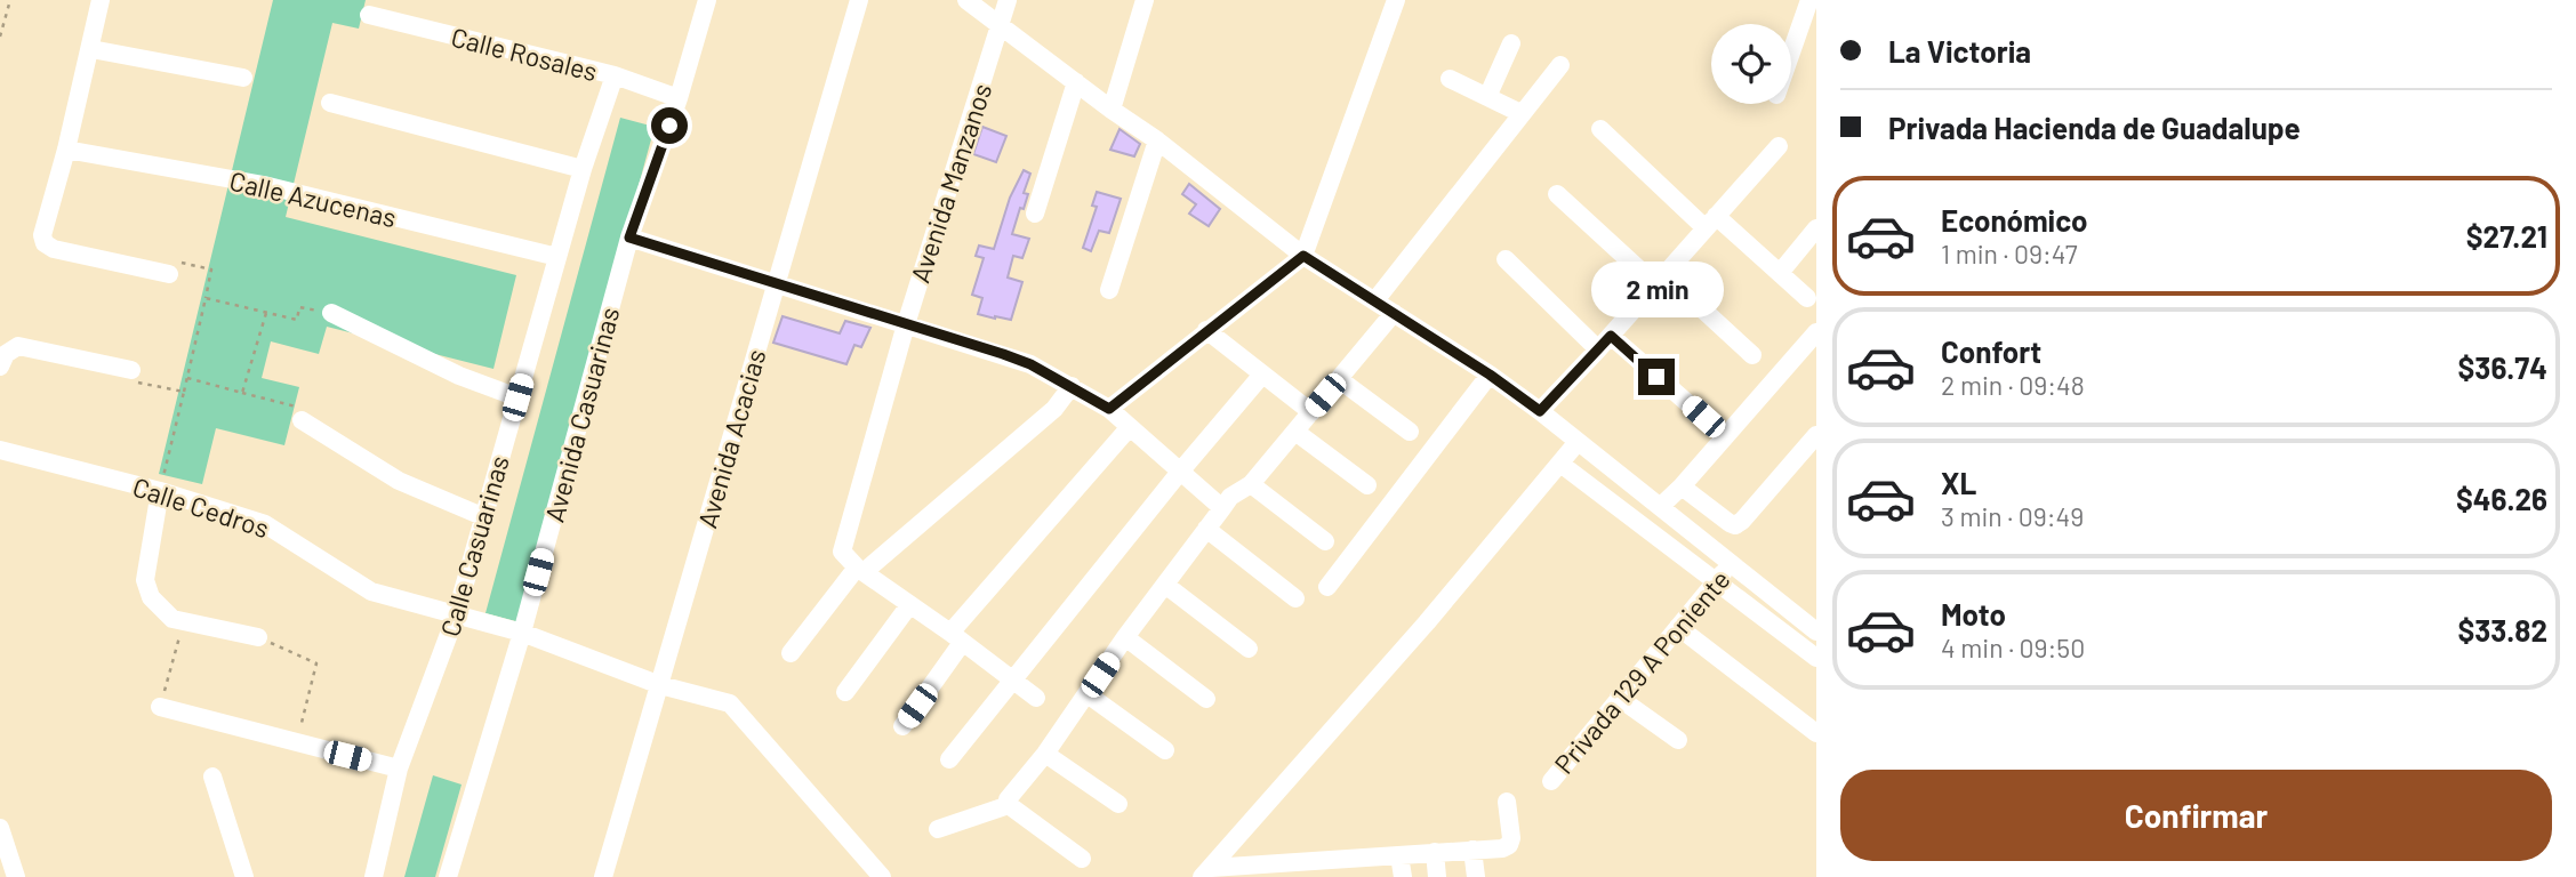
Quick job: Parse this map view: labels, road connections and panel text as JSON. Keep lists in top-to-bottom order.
{
  "streets": {
    "street": [
      "Calle Rosales",
      "Avenida Manzanos",
      "Calle Azucenas",
      "Avenida Casuarinas",
      "Avenida Acacias",
      "Calle Cedros",
      "Calle Casuarinas",
      "Privada 129 A Poniente"
    ]
  },
  "crossings": [
    ["Calle Rosales", "Avenida Casuarinas"],
    ["Calle Rosales", "Calle Casuarinas"],
    ["Calle Azucenas", "Calle Casuarinas"],
    ["Avenida Casuarinas", "Calle Cedros"],
    ["Avenida Acacias", "Calle Cedros"],
    ["Calle Cedros", "Calle Casuarinas"]
  ],
  "page": {
    "banner": ["La Victoria", "Privada Hacienda de Guadalupe"],
    "list": [
      {
        "name": "Económico",
        "note": "1 min · 09:47",
        "value": "$27.21"
      },
      {
        "name": "Confort",
        "note": "2 min · 09:48",
        "value": "$36.74"
      },
      {
        "name": "XL",
        "note": "3 min · 09:49",
        "value": "$46.26"
      },
      {
        "name": "Moto",
        "note": "4 min · 09:50",
        "value": "$33.82"
      }
    ],
    "bubble": "2 min",
    "buttons": "Confirmar"
  }
}
